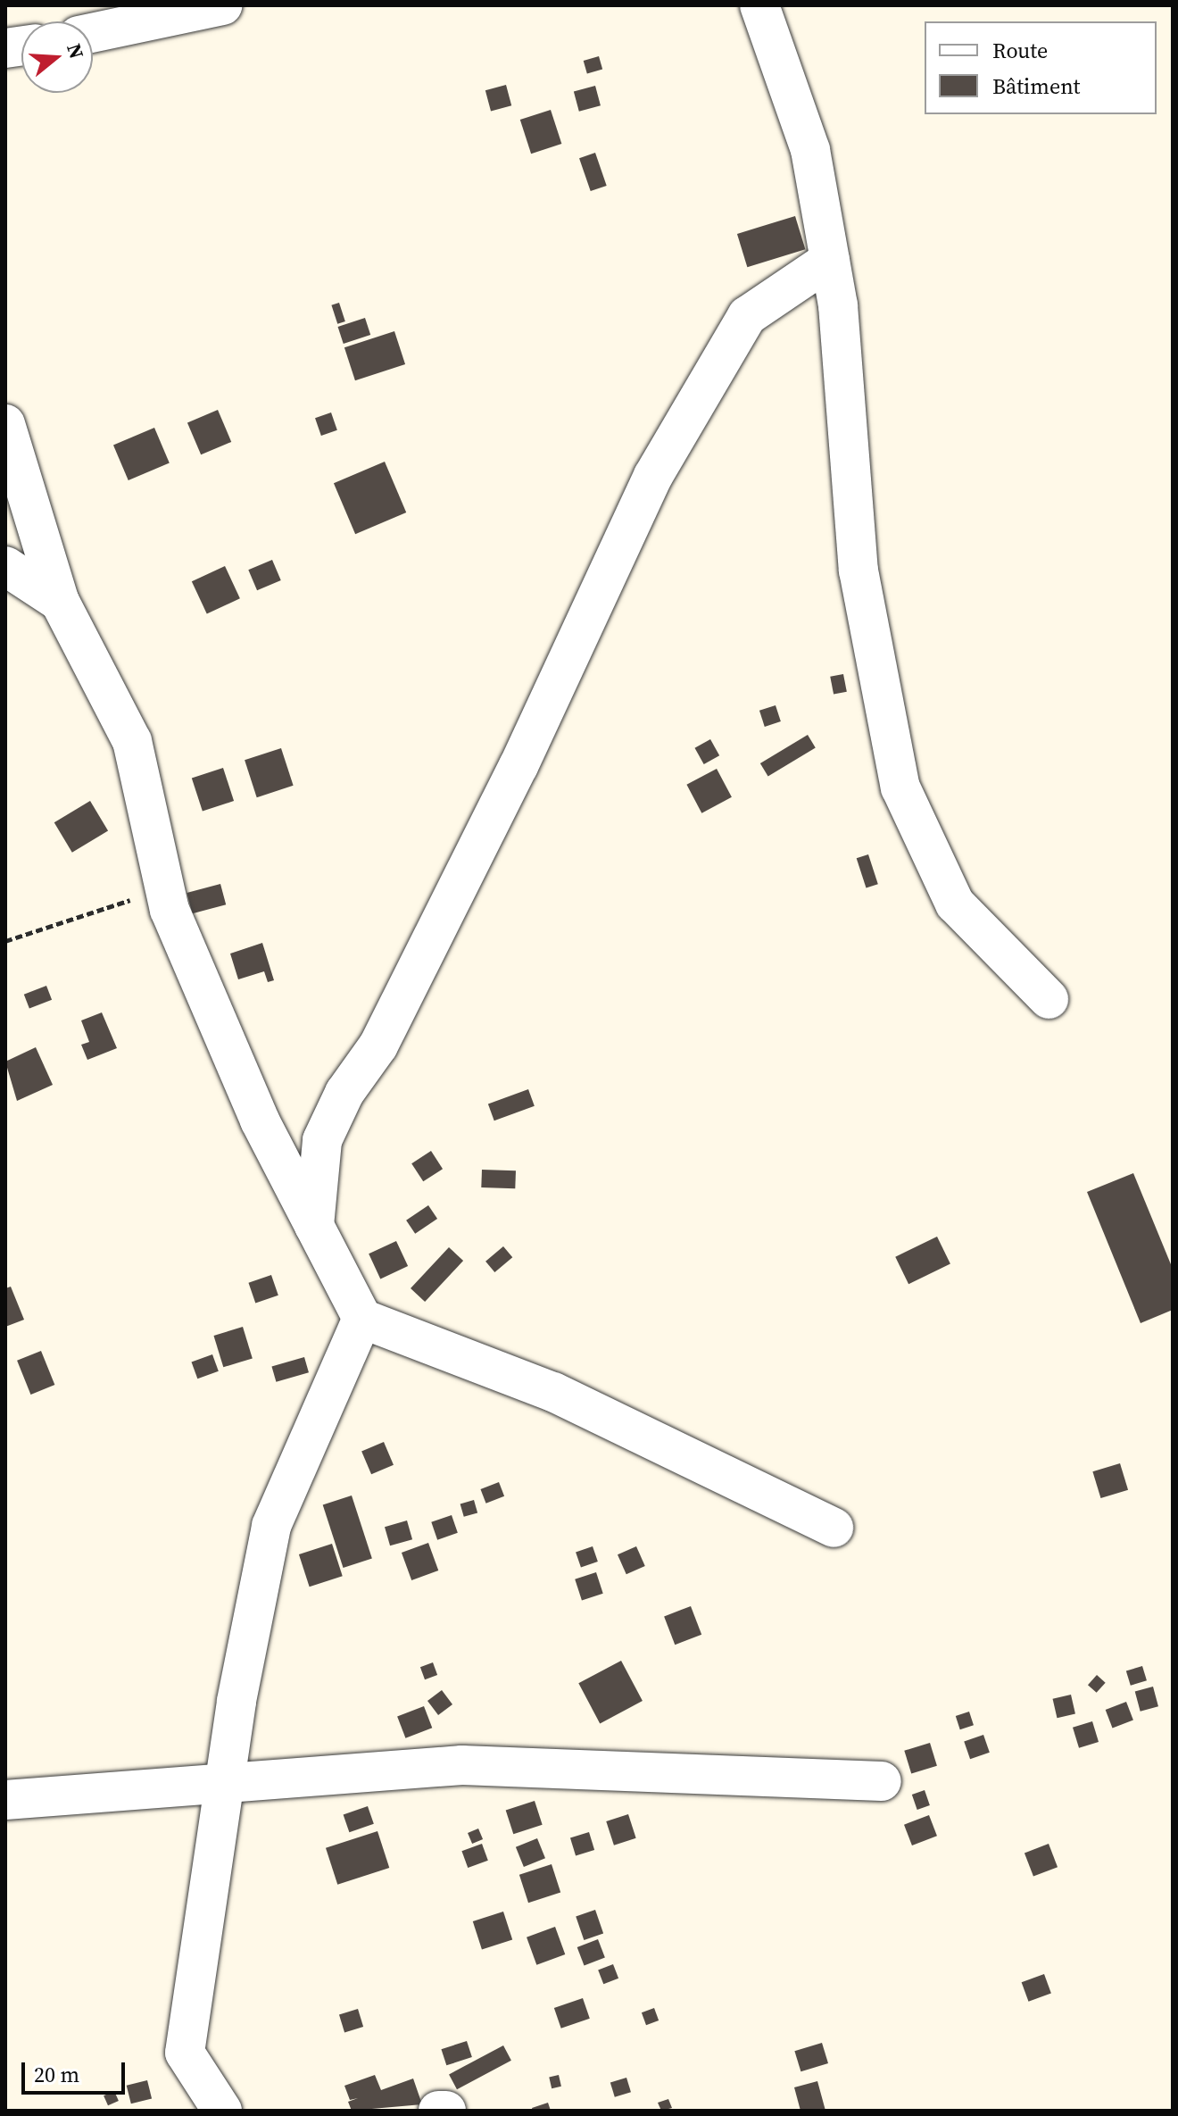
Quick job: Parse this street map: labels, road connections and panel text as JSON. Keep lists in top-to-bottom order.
{
  "legend": ["Route", "Bâtiment"],
  "scale_bar": "20 m",
  "north": "right"
}
